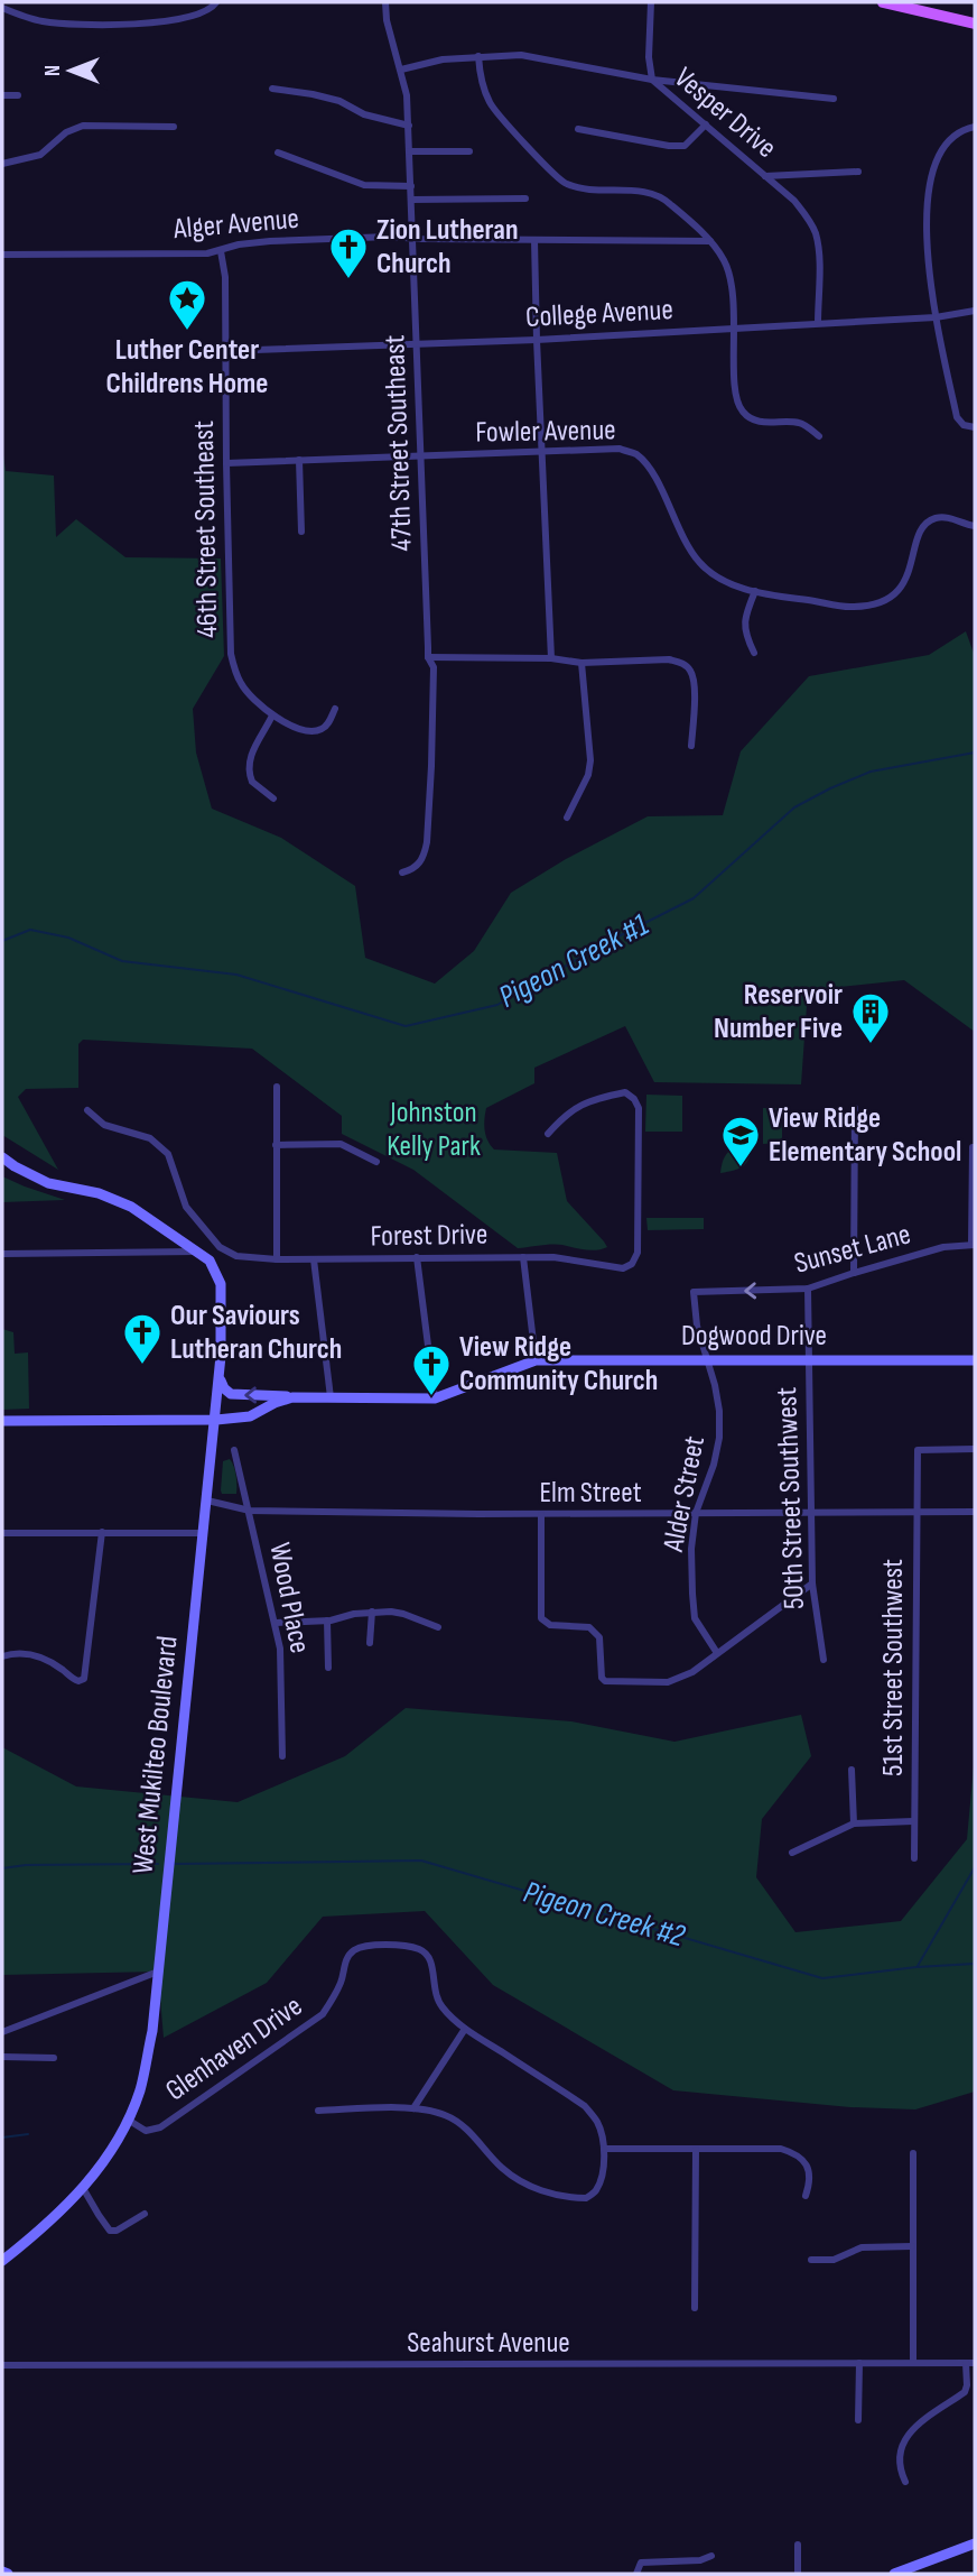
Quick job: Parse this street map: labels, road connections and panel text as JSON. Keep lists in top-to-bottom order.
{
  "streets": {
    "main road": ["Dogwood Drive", "West Mukilteo Boulevard"],
    "street": [
      "Vesper Drive",
      "Alger Avenue",
      "College Avenue",
      "Fowler Avenue",
      "47th Street Southeast",
      "46th Street Southeast",
      "Forest Drive",
      "Sunset Lane",
      "Elm Street",
      "Alder Street",
      "50th Street Southwest",
      "Wood Place",
      "51st Street Southwest",
      "Glenhaven Drive",
      "Seahurst Avenue"
    ]
  },
  "crossings": [
    ["Vesper Drive", "College Avenue"],
    ["Vesper Drive", "47th Street Southeast"],
    ["Alger Avenue", "47th Street Southeast"],
    ["Alger Avenue", "46th Street Southeast"],
    ["College Avenue", "47th Street Southeast"],
    ["College Avenue", "46th Street Southeast"],
    ["Fowler Avenue", "47th Street Southeast"],
    ["Fowler Avenue", "46th Street Southeast"],
    ["Sunset Lane", "Alder Street"],
    ["Sunset Lane", "50th Street Southwest"],
    ["Dogwood Drive", "Alder Street"],
    ["Dogwood Drive", "50th Street Southwest"],
    ["Dogwood Drive", "West Mukilteo Boulevard"],
    ["Elm Street", "Alder Street"],
    ["Elm Street", "50th Street Southwest"],
    ["Elm Street", "Wood Place"],
    ["Elm Street", "51st Street Southwest"],
    ["Elm Street", "West Mukilteo Boulevard"],
    ["West Mukilteo Boulevard", "Glenhaven Drive"]
  ],
  "one_way": ["Sunset Lane"],
  "water": ["Pigeon Creek #1", "Pigeon Creek #2"],
  "parks": ["Johnston Kelly Park"],
  "places": {
    "church": ["Zion Lutheran Church", "Our Saviours Lutheran Church", "View Ridge Community Church"],
    "place": ["Luther Center Childrens Home"],
    "building": ["Reservoir Number Five"],
    "school or university": ["View Ridge Elementary School"]
  },
  "north": "left"
}
